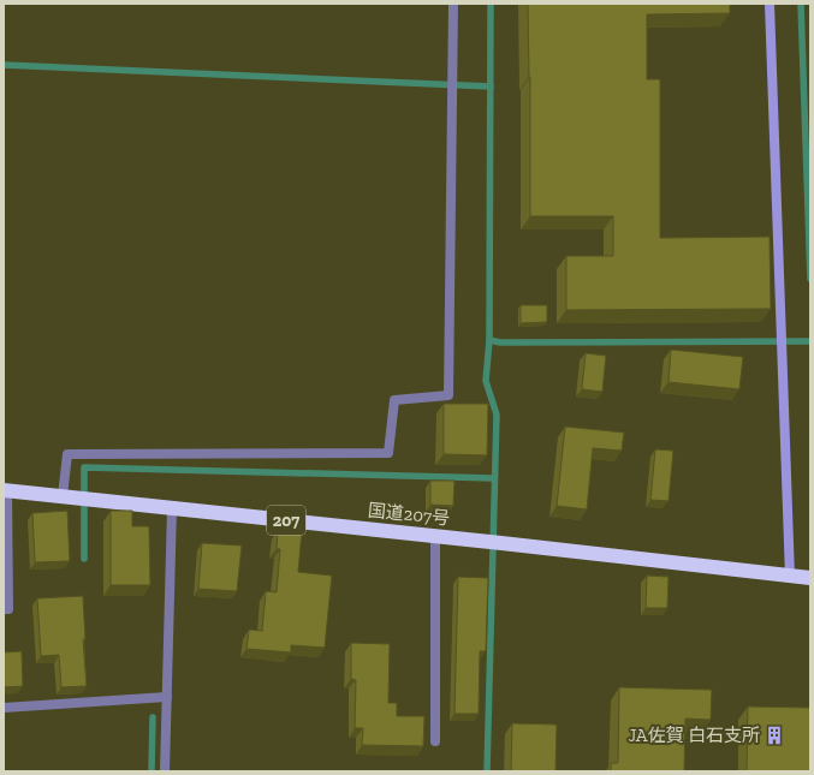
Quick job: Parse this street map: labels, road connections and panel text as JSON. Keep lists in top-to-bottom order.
{
  "streets": {
    "highway": ["国道207号", "207"]
  },
  "places": {
    "building": ["JA佐賀 白石支所"]
  }
}
